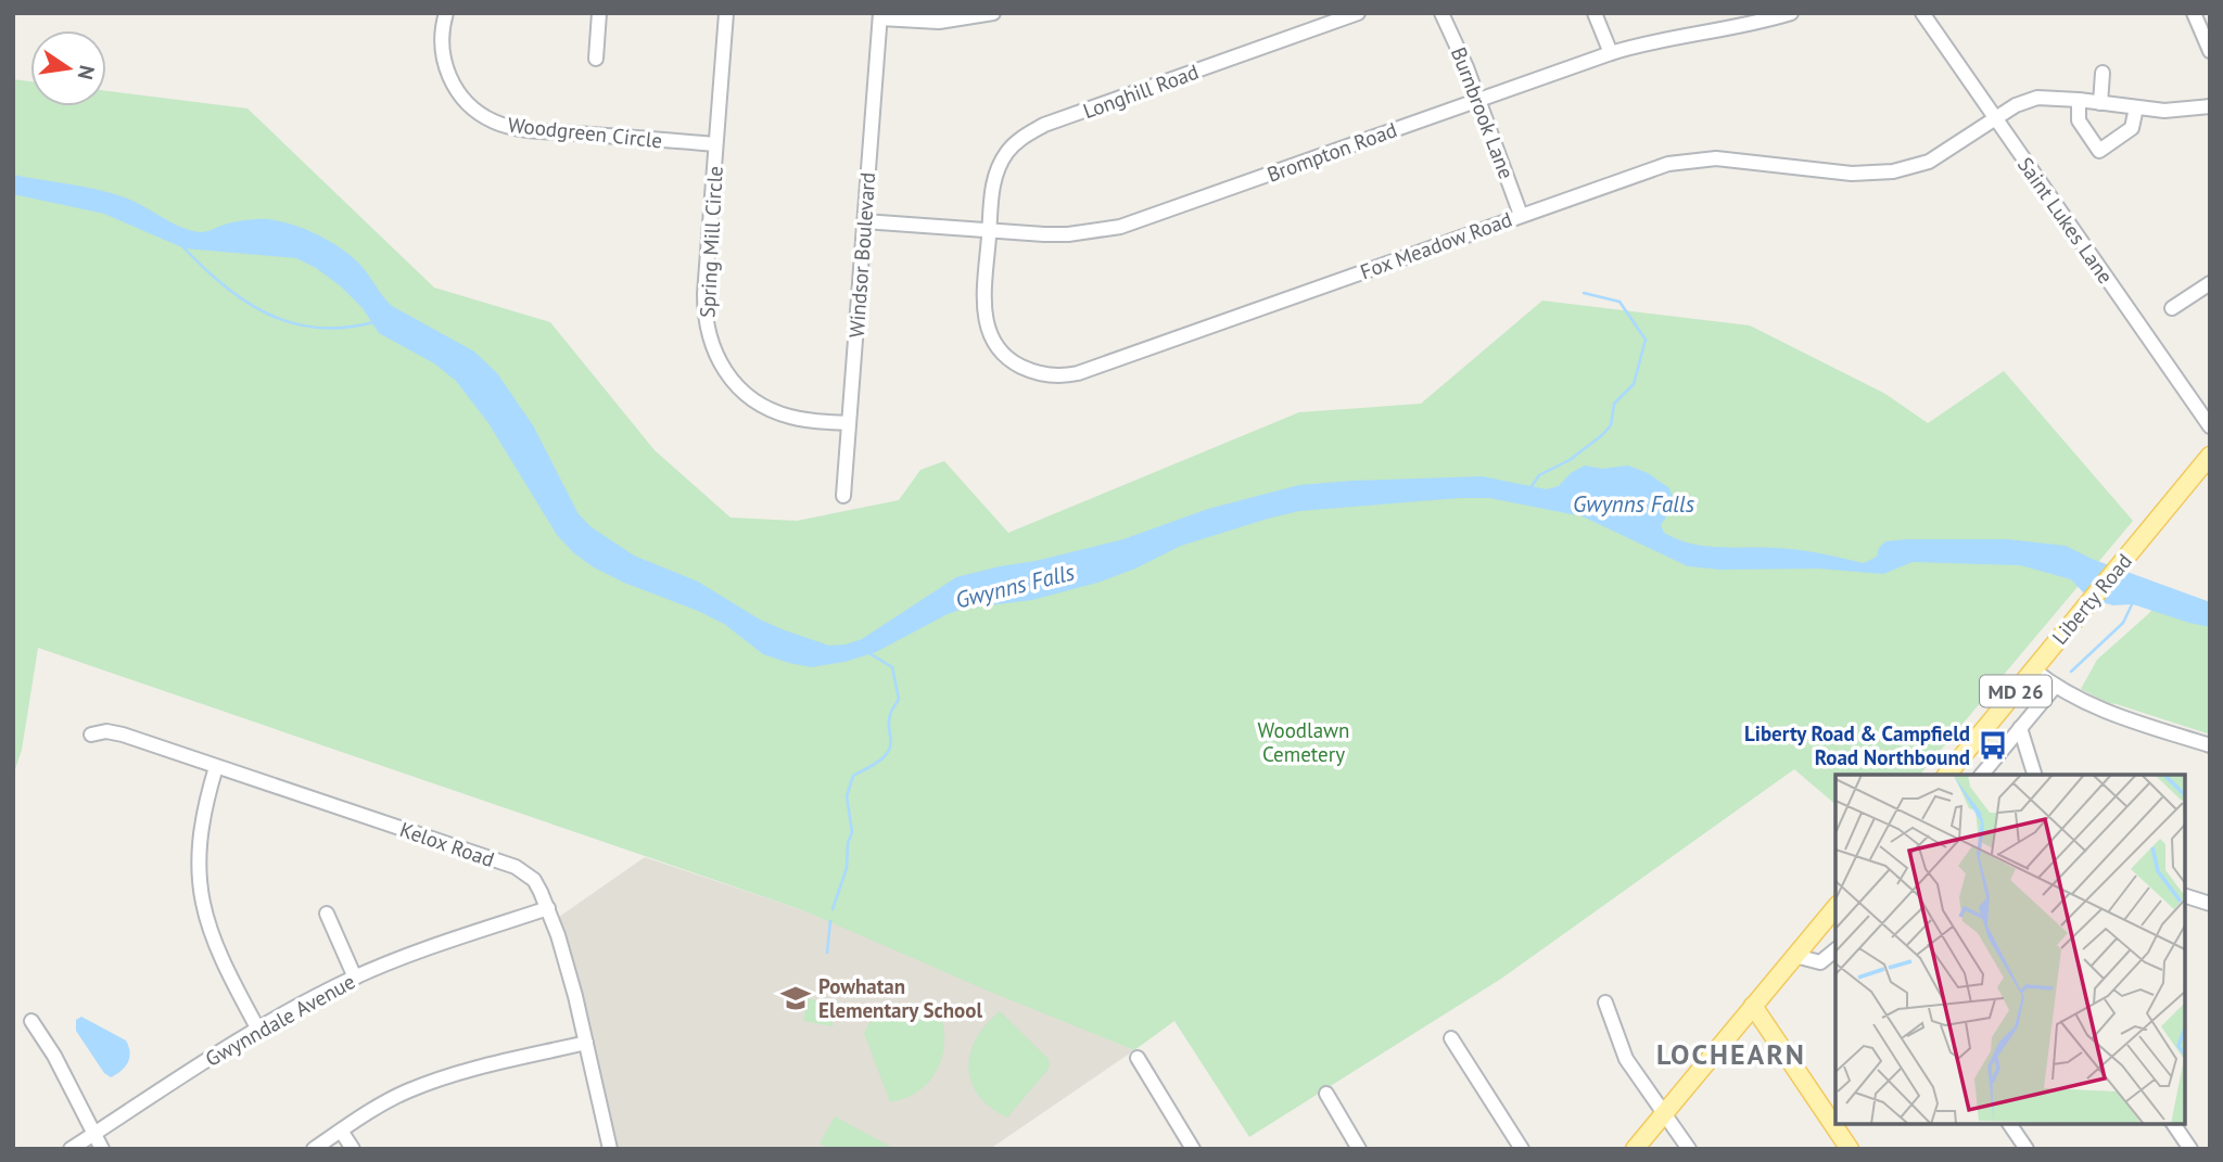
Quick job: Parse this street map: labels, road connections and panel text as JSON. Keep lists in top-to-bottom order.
{
  "streets": {
    "main road": ["Liberty Road", "MD 26"],
    "street": [
      "Longhill Road",
      "Burnbrook Lane",
      "Woodgreen Circle",
      "Brompton Road",
      "Saint Lukes Lane",
      "Spring Mill Circle",
      "Fox Meadow Road",
      "Windsor Boulevard",
      "Kelox Road",
      "Gwynndale Avenue"
    ]
  },
  "crossings": [
    ["Longhill Road", "Brompton Road"],
    ["Longhill Road", "Fox Meadow Road"],
    ["Burnbrook Lane", "Brompton Road"],
    ["Burnbrook Lane", "Fox Meadow Road"],
    ["Woodgreen Circle", "Spring Mill Circle"],
    ["Brompton Road", "Fox Meadow Road"],
    ["Brompton Road", "Windsor Boulevard"],
    ["Saint Lukes Lane", "Fox Meadow Road"],
    ["Spring Mill Circle", "Windsor Boulevard"],
    ["Kelox Road", "Gwynndale Avenue"]
  ],
  "districts": ["LOCHEARN"],
  "water": ["Gwynns Falls"],
  "parks": ["Woodlawn Cemetery"],
  "places": {
    "bus stop": ["Liberty Road & Campfield Road Northbound"],
    "school or university": ["Powhatan Elementary School"]
  },
  "north": "right"
}
